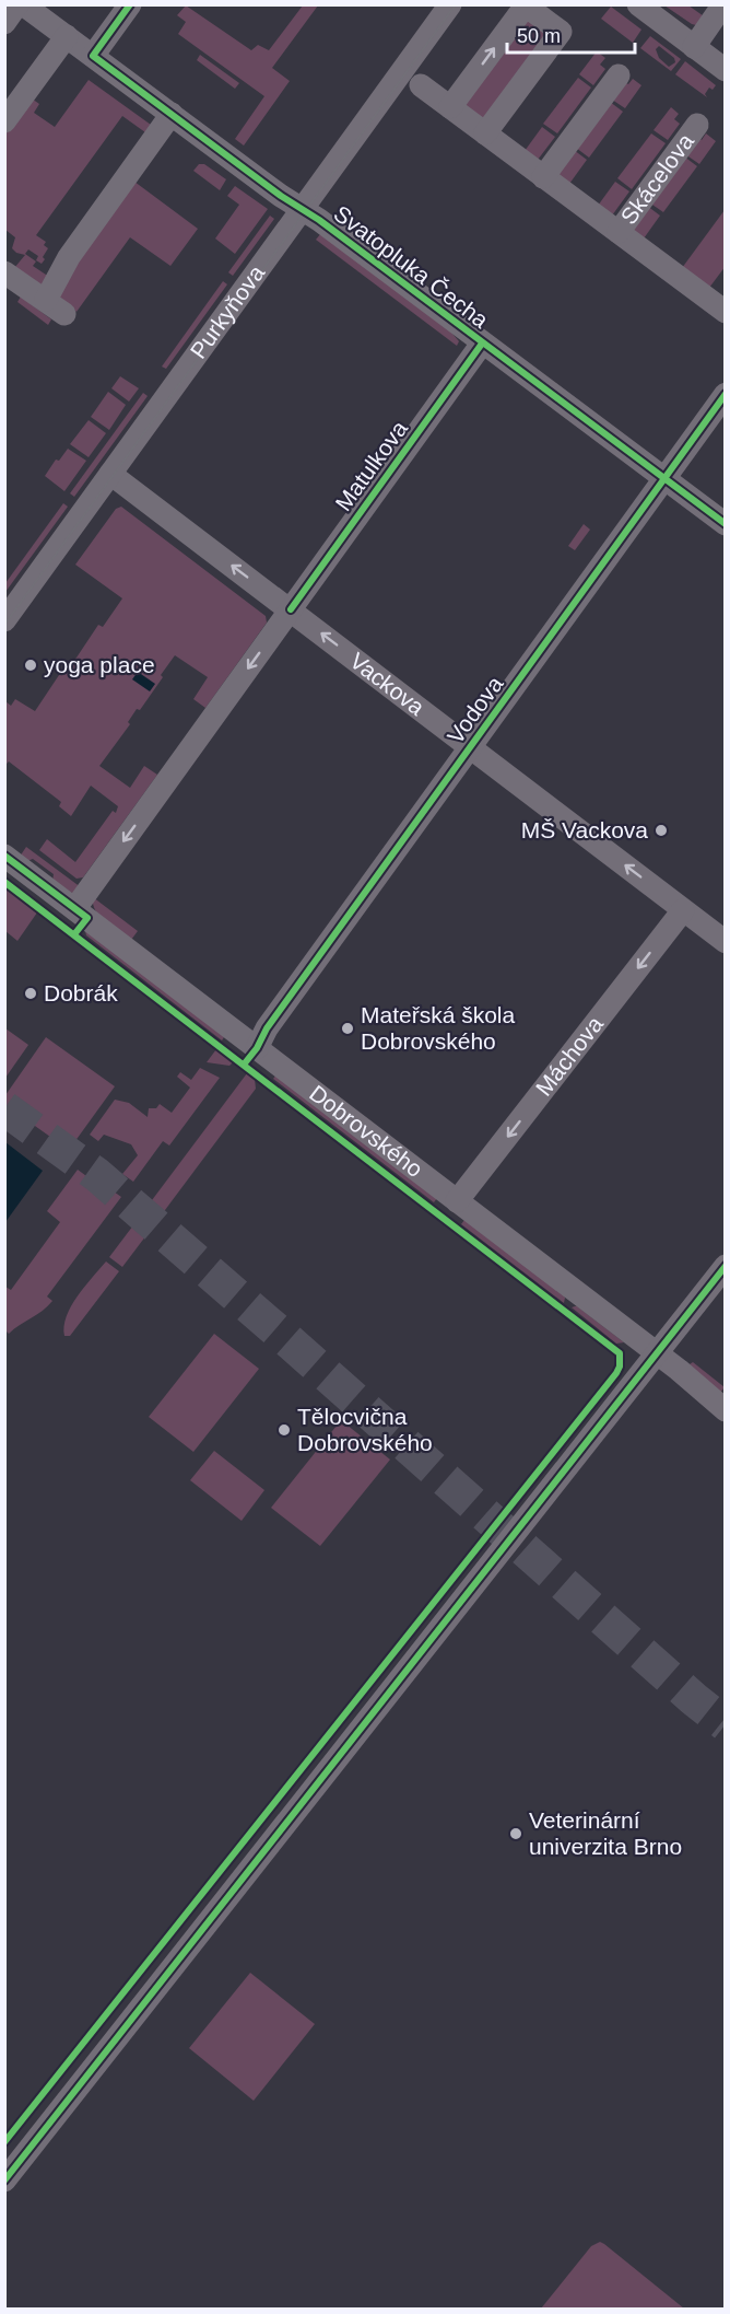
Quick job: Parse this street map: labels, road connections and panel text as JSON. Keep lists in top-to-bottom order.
{
  "streets": {
    "street": [
      "Skácelova",
      "Svatopluka Čecha",
      "Purkyňova",
      "Matulkova",
      "Vackova",
      "Vodova",
      "Máchova",
      "Dobrovského"
    ]
  },
  "crossings": [
    ["Svatopluka Čecha", "Purkyňova"],
    ["Svatopluka Čecha", "Matulkova"],
    ["Svatopluka Čecha", "Vodova"],
    ["Purkyňova", "Vackova"],
    ["Matulkova", "Vackova"],
    ["Matulkova", "Dobrovského"],
    ["Vackova", "Vodova"],
    ["Vackova", "Máchova"],
    ["Vodova", "Dobrovského"],
    ["Máchova", "Dobrovského"]
  ],
  "one_way": ["Matulkova", "Vackova", "Máchova"],
  "places": [
    "yoga place",
    "MŠ Vackova",
    "Dobrák",
    "Mateřská škola Dobrovského",
    "Tělocvična Dobrovského",
    "Veterinární univerzita Brno"
  ],
  "scale_bar": "50 m"
}
